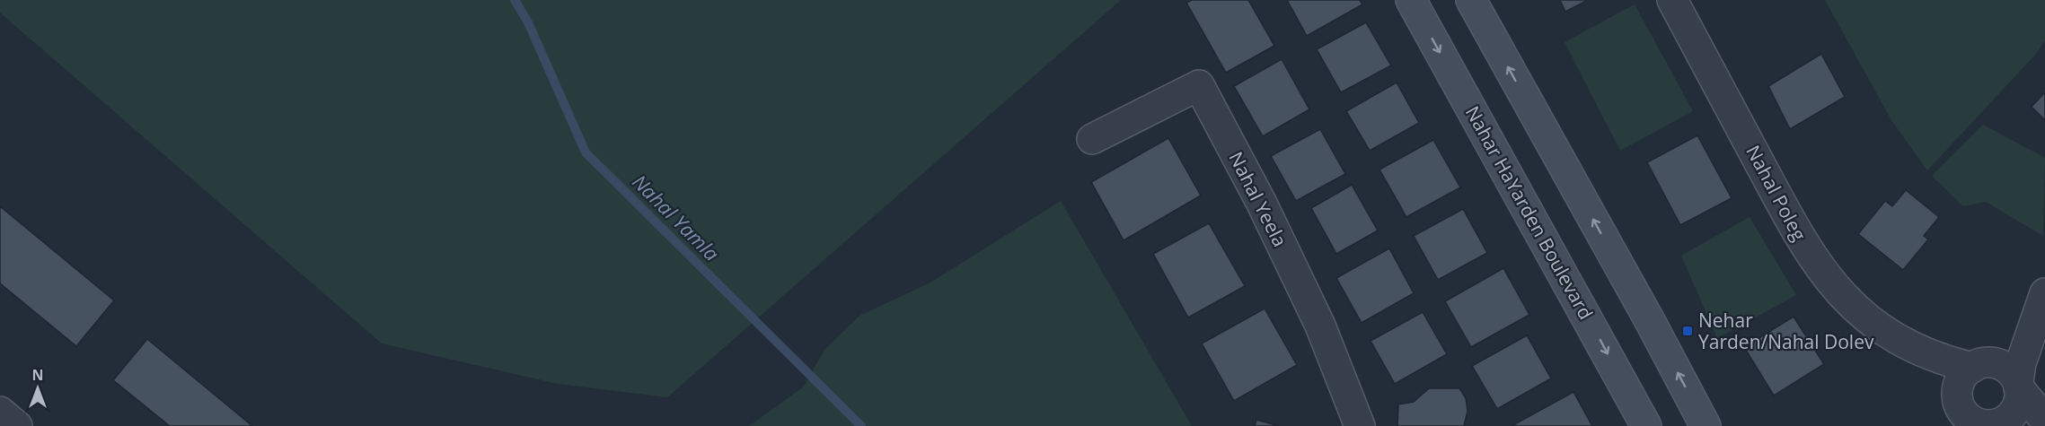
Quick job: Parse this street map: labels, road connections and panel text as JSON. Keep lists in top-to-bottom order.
{
  "streets": {
    "main road": ["Nahar HaYarden Boulevard"],
    "street": ["Nahal Poleg", "Nahal Yeela"]
  },
  "water": ["Nahal Yamla"],
  "places": {
    "transit": ["Nehar Yarden/Nahal Dolev"]
  },
  "north": "top"
}
